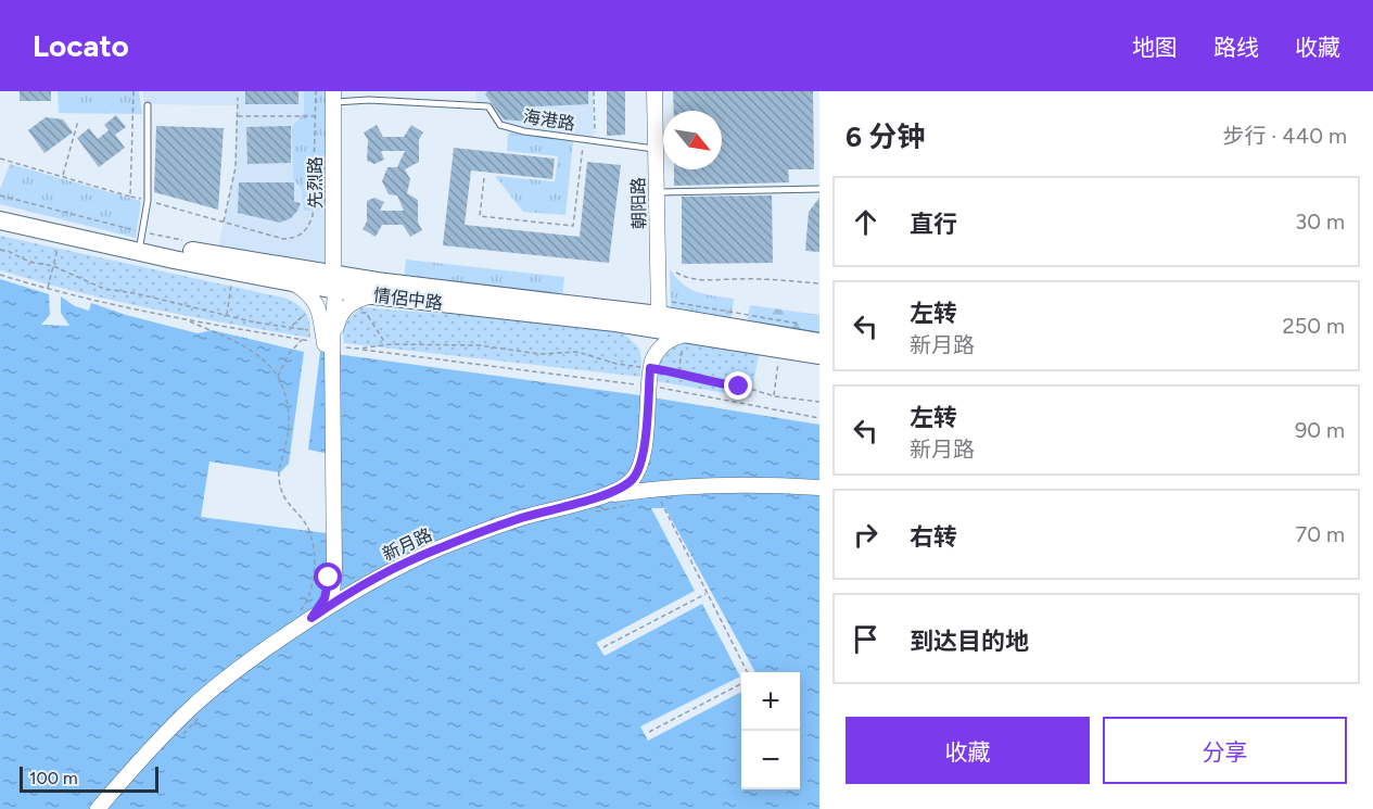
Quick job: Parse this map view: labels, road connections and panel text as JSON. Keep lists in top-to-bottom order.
{
  "streets": {
    "highway": ["情侶中路"],
    "street": ["先烈路", "朝阳路", "新月路"],
    "lane": ["海港路"]
  },
  "crossings": [
    ["海港路", "先烈路"],
    ["海港路", "朝阳路"],
    ["先烈路", "情侶中路"],
    ["朝阳路", "情侶中路"]
  ],
  "scale_bar": "100 m",
  "north": "bottom right",
  "page": {
    "header": "Locato",
    "nav": ["地图", "路线", "收藏"],
    "heading": ["6 分钟", "步行 · 440 m"],
    "list": [
      ["直行", "30 m"],
      ["左转", "新月路", "250 m"],
      ["左转", "新月路", "90 m"],
      ["右转", "70 m"],
      "到达目的地"
    ],
    "map_buttons": ["+", "−"],
    "buttons": ["收藏", "分享"],
    "scale": "100 m"
  }
}
